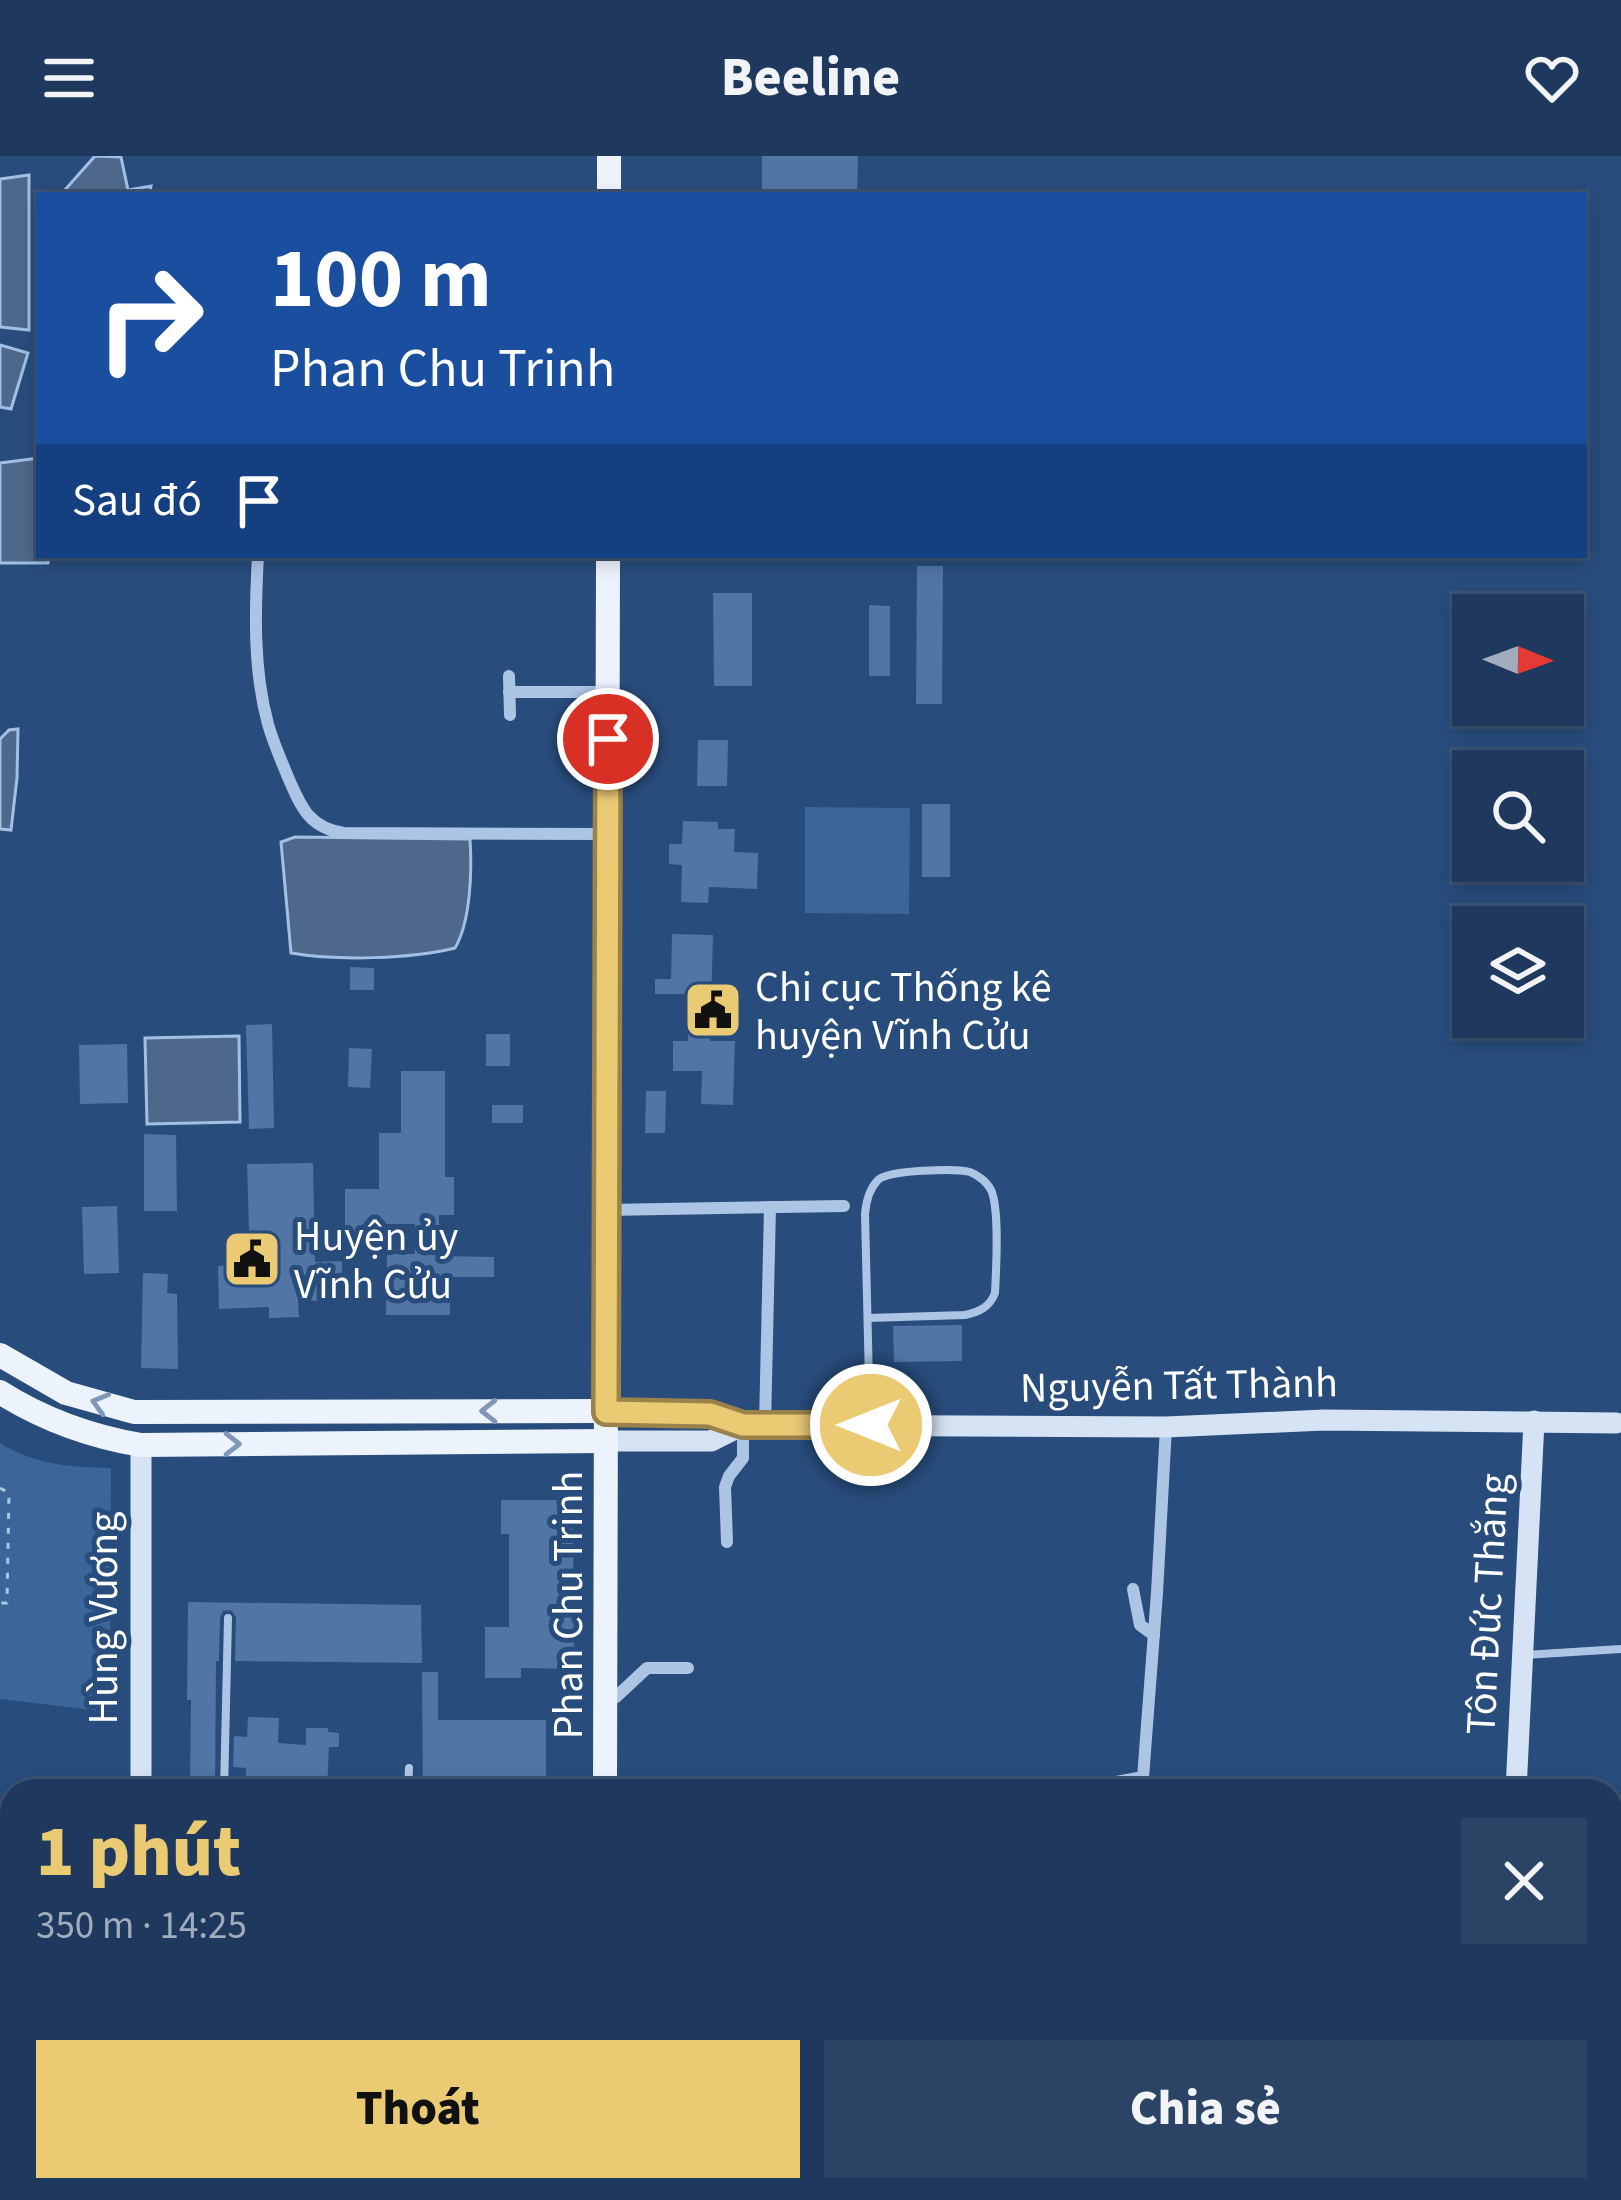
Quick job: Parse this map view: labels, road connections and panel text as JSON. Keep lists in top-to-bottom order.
{
  "streets": {
    "main road": [
      "Nguyễn Tất Thành",
      "Tôn Đức Thắng",
      "Phan Chu Trinh",
      "Hùng Vương"
    ]
  },
  "crossings": [
    ["Nguyễn Tất Thành", "Tôn Đức Thắng"],
    ["Nguyễn Tất Thành", "Phan Chu Trinh"],
    ["Nguyễn Tất Thành", "Hùng Vương"]
  ],
  "places": {
    "public building": ["Chi cục Thống kê huyện Vĩnh Cửu", "Huyện ủy Vĩnh Cửu"]
  },
  "north": "right",
  "page": {
    "header": "Beeline",
    "turn": ["100 m", "Phan Chu Trinh"],
    "then": "Sau đó",
    "heading": ["1 phút", "350 m · 14:25"],
    "buttons": ["Thoát", "Chia sẻ"]
  }
}
